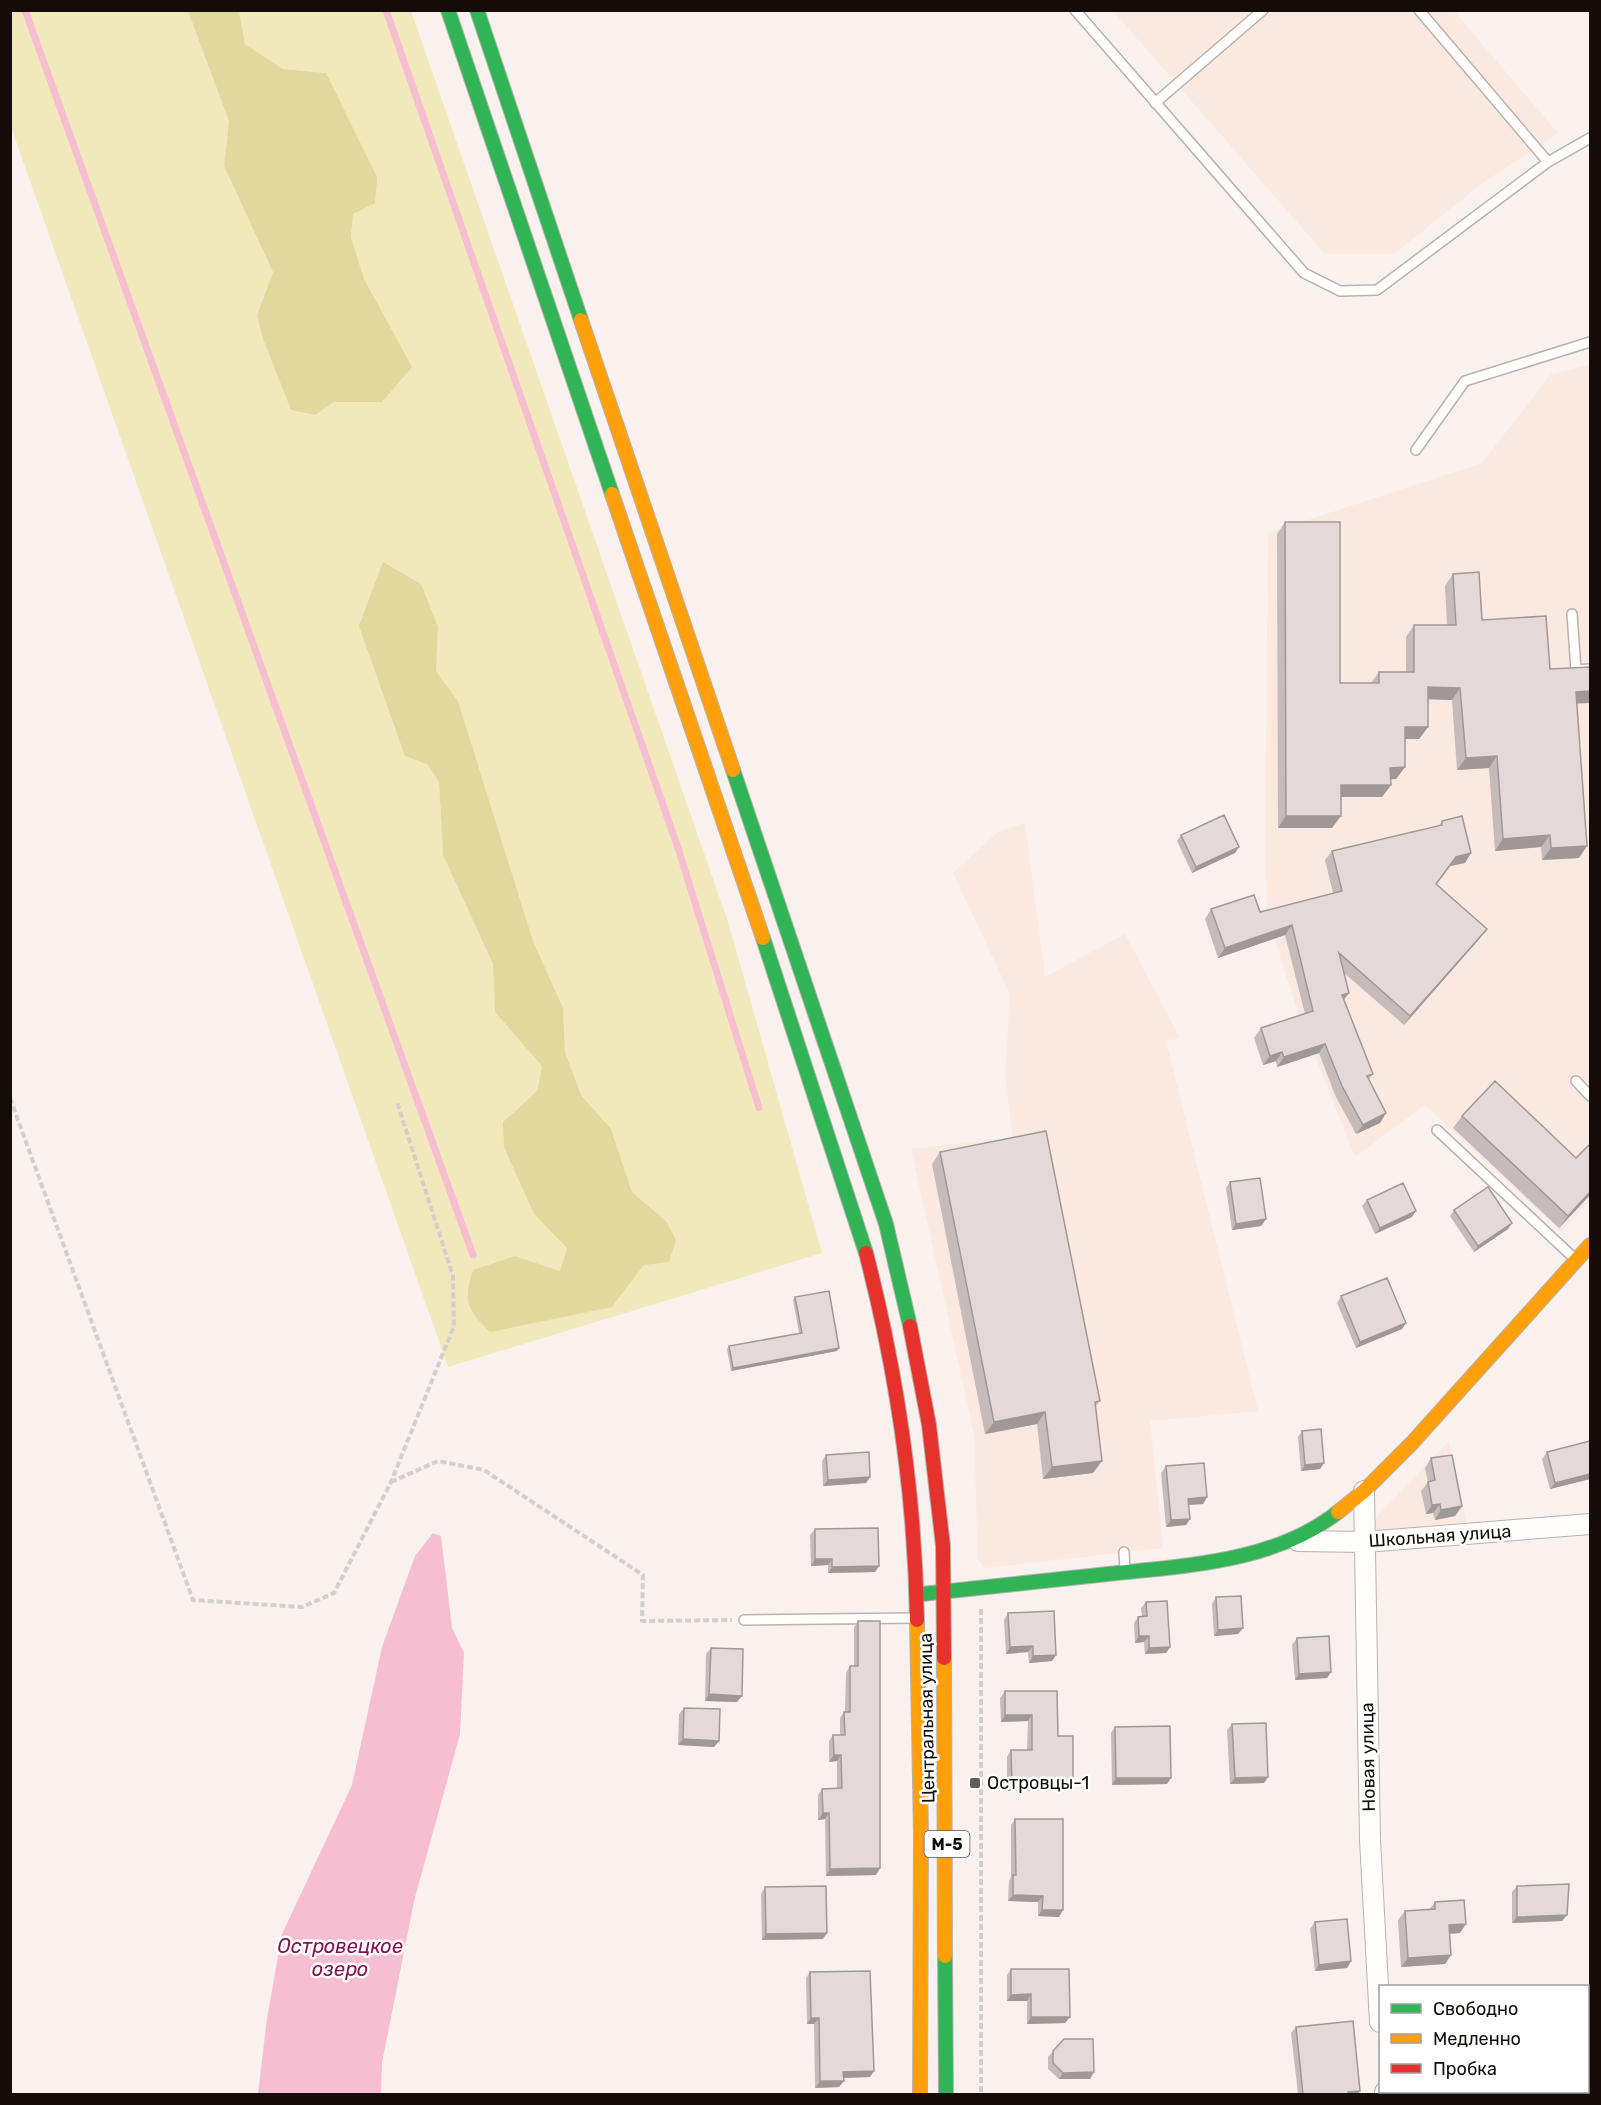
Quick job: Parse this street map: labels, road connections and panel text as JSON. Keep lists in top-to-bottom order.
{
  "streets": {
    "main road": ["Центральная улица", "М-5"],
    "street": ["Школьная улица", "Новая улица"]
  },
  "crossings": [
    ["Школьная улица", "Новая улица"]
  ],
  "water": ["Островецкое озеро"],
  "places": {
    "transit": ["Островцы-1"]
  },
  "legend": ["Свободно", "Медленно", "Пробка"]
}
